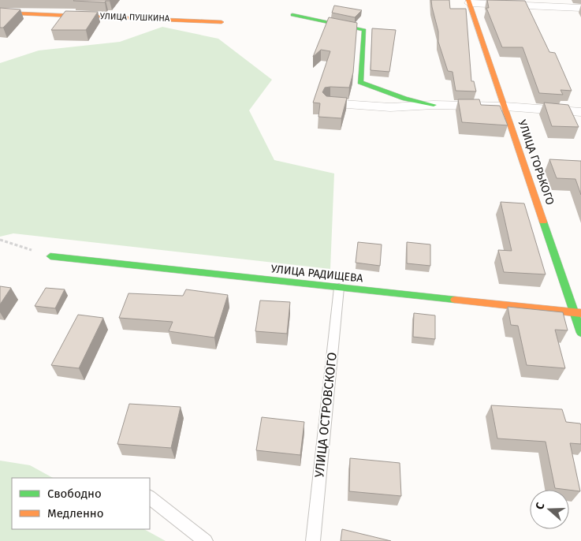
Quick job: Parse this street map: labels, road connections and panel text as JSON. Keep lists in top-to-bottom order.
{
  "streets": {
    "street": ["УЛИЦА ПУШКИНА", "УЛИЦА ГОРЬКОГО", "УЛИЦА РАДИЩЕВА"],
    "lane": ["УЛИЦА ОСТРОВСКОГО"]
  },
  "crossings": [
    ["УЛИЦА ГОРЬКОГО", "УЛИЦА РАДИЩЕВА"],
    ["УЛИЦА РАДИЩЕВА", "УЛИЦА ОСТРОВСКОГО"]
  ],
  "legend": ["Свободно", "Медленно"],
  "north": "left"
}
